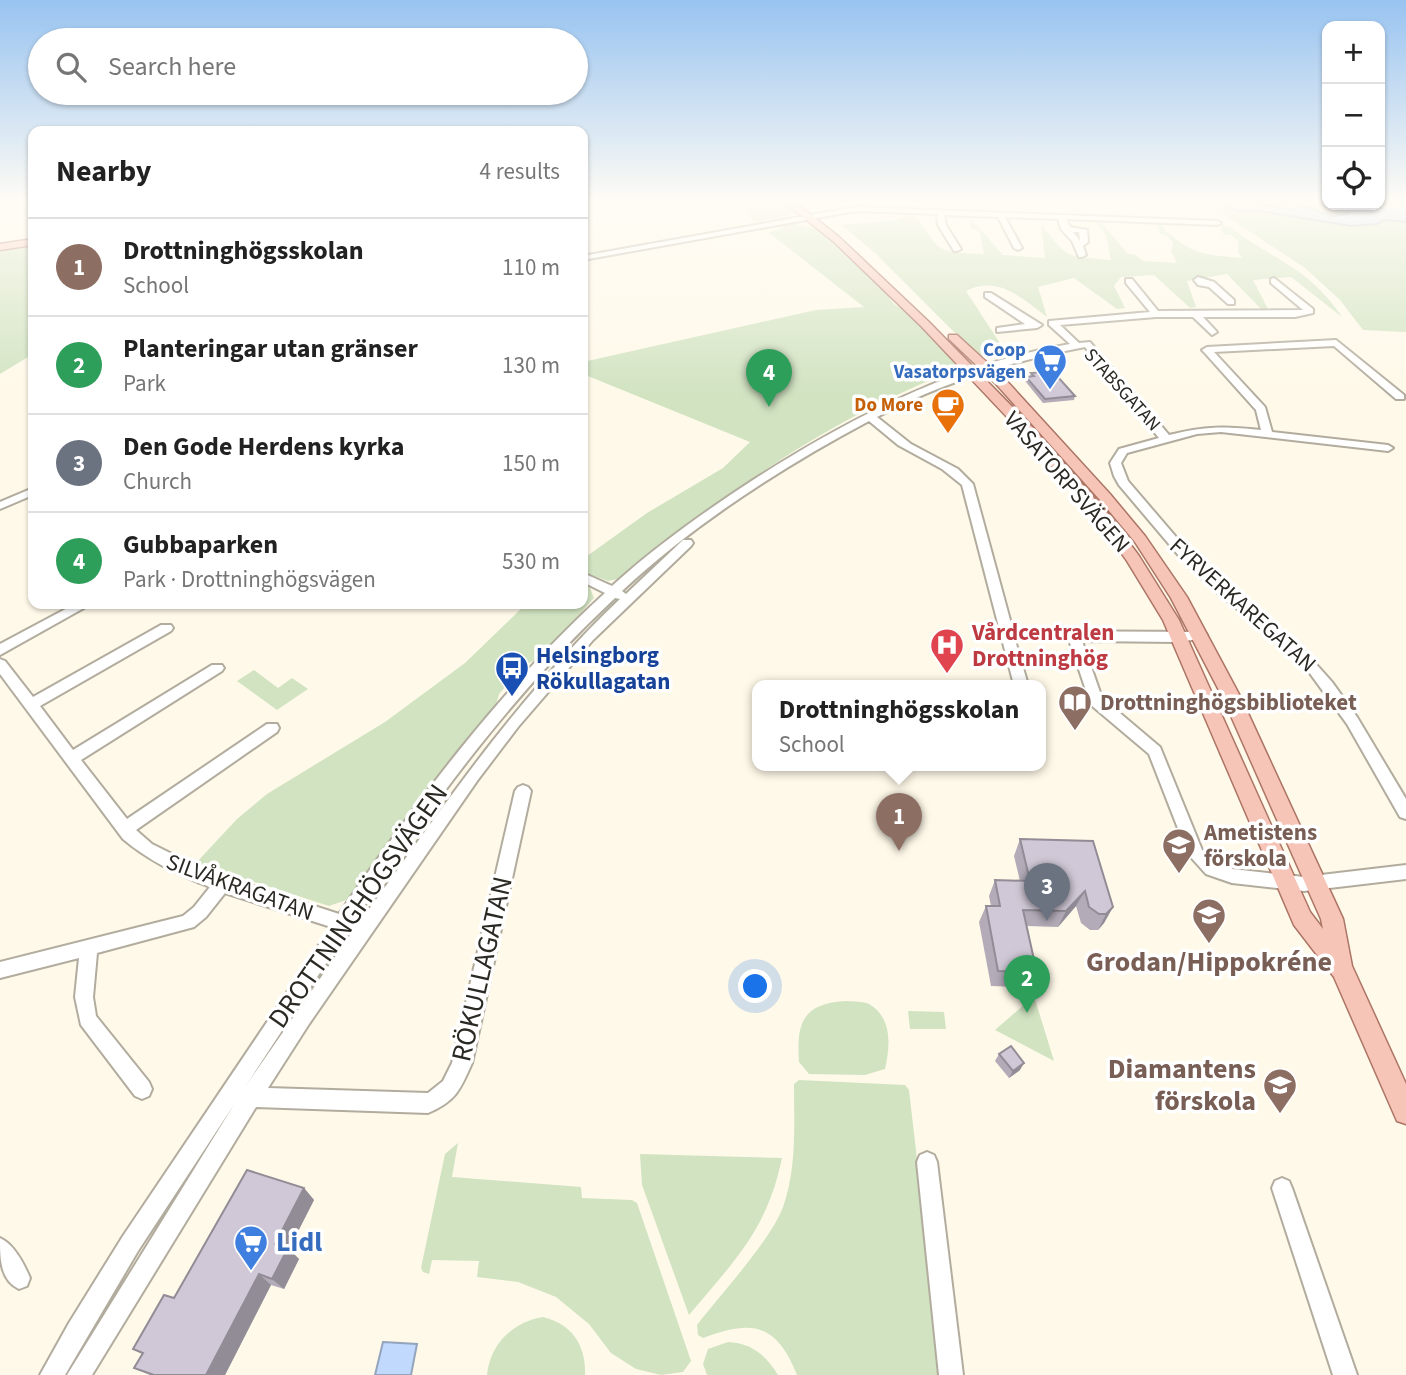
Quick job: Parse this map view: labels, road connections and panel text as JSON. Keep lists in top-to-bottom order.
{
  "streets": {
    "main road": ["VASATORPSVÄGEN"],
    "street": [
      "STABSGATAN",
      "FYRVERKAREGATAN",
      "SILVÅKRAGATAN",
      "DROTTNINGHÖGSVÄGEN",
      "RÖKULLAGATAN"
    ]
  },
  "crossings": [
    ["STABSGATAN", "FYRVERKAREGATAN"],
    ["STABSGATAN", "DROTTNINGHÖGSVÄGEN"],
    ["VASATORPSVÄGEN", "DROTTNINGHÖGSVÄGEN"],
    ["SILVÅKRAGATAN", "DROTTNINGHÖGSVÄGEN"],
    ["DROTTNINGHÖGSVÄGEN", "RÖKULLAGATAN"]
  ],
  "places": {
    "supermarket": ["Coop Vasatorpsvägen", "Lidl"],
    "cafe": ["Do More"],
    "hospital": ["Vårdcentralen Drottninghög"],
    "bus stop": ["Helsingborg Rökullagatan"],
    "library": ["Drottninghögsbiblioteket"],
    "school or university": ["Ametistens förskola", "Grodan/Hippokréne", "Diamantens förskola"]
  },
  "page": {
    "map_buttons": ["+", "−"],
    "search": "Search here",
    "heading": ["Nearby", "4 results"],
    "list": [
      {
        "mark": "1",
        "name": "Drottninghögsskolan",
        "note": "School",
        "value": "110 m"
      },
      {
        "mark": "2",
        "name": "Planteringar utan gränser",
        "note": "Park",
        "value": "130 m"
      },
      {
        "mark": "3",
        "name": "Den Gode Herdens kyrka",
        "note": "Church",
        "value": "150 m"
      },
      {
        "mark": "4",
        "name": "Gubbaparken",
        "note": "Park · Drottninghögsvägen",
        "value": "530 m"
      }
    ],
    "pins": [
      "4",
      "1",
      "3",
      "2"
    ],
    "popup": ["Drottninghögsskolan", "School"]
  }
}
